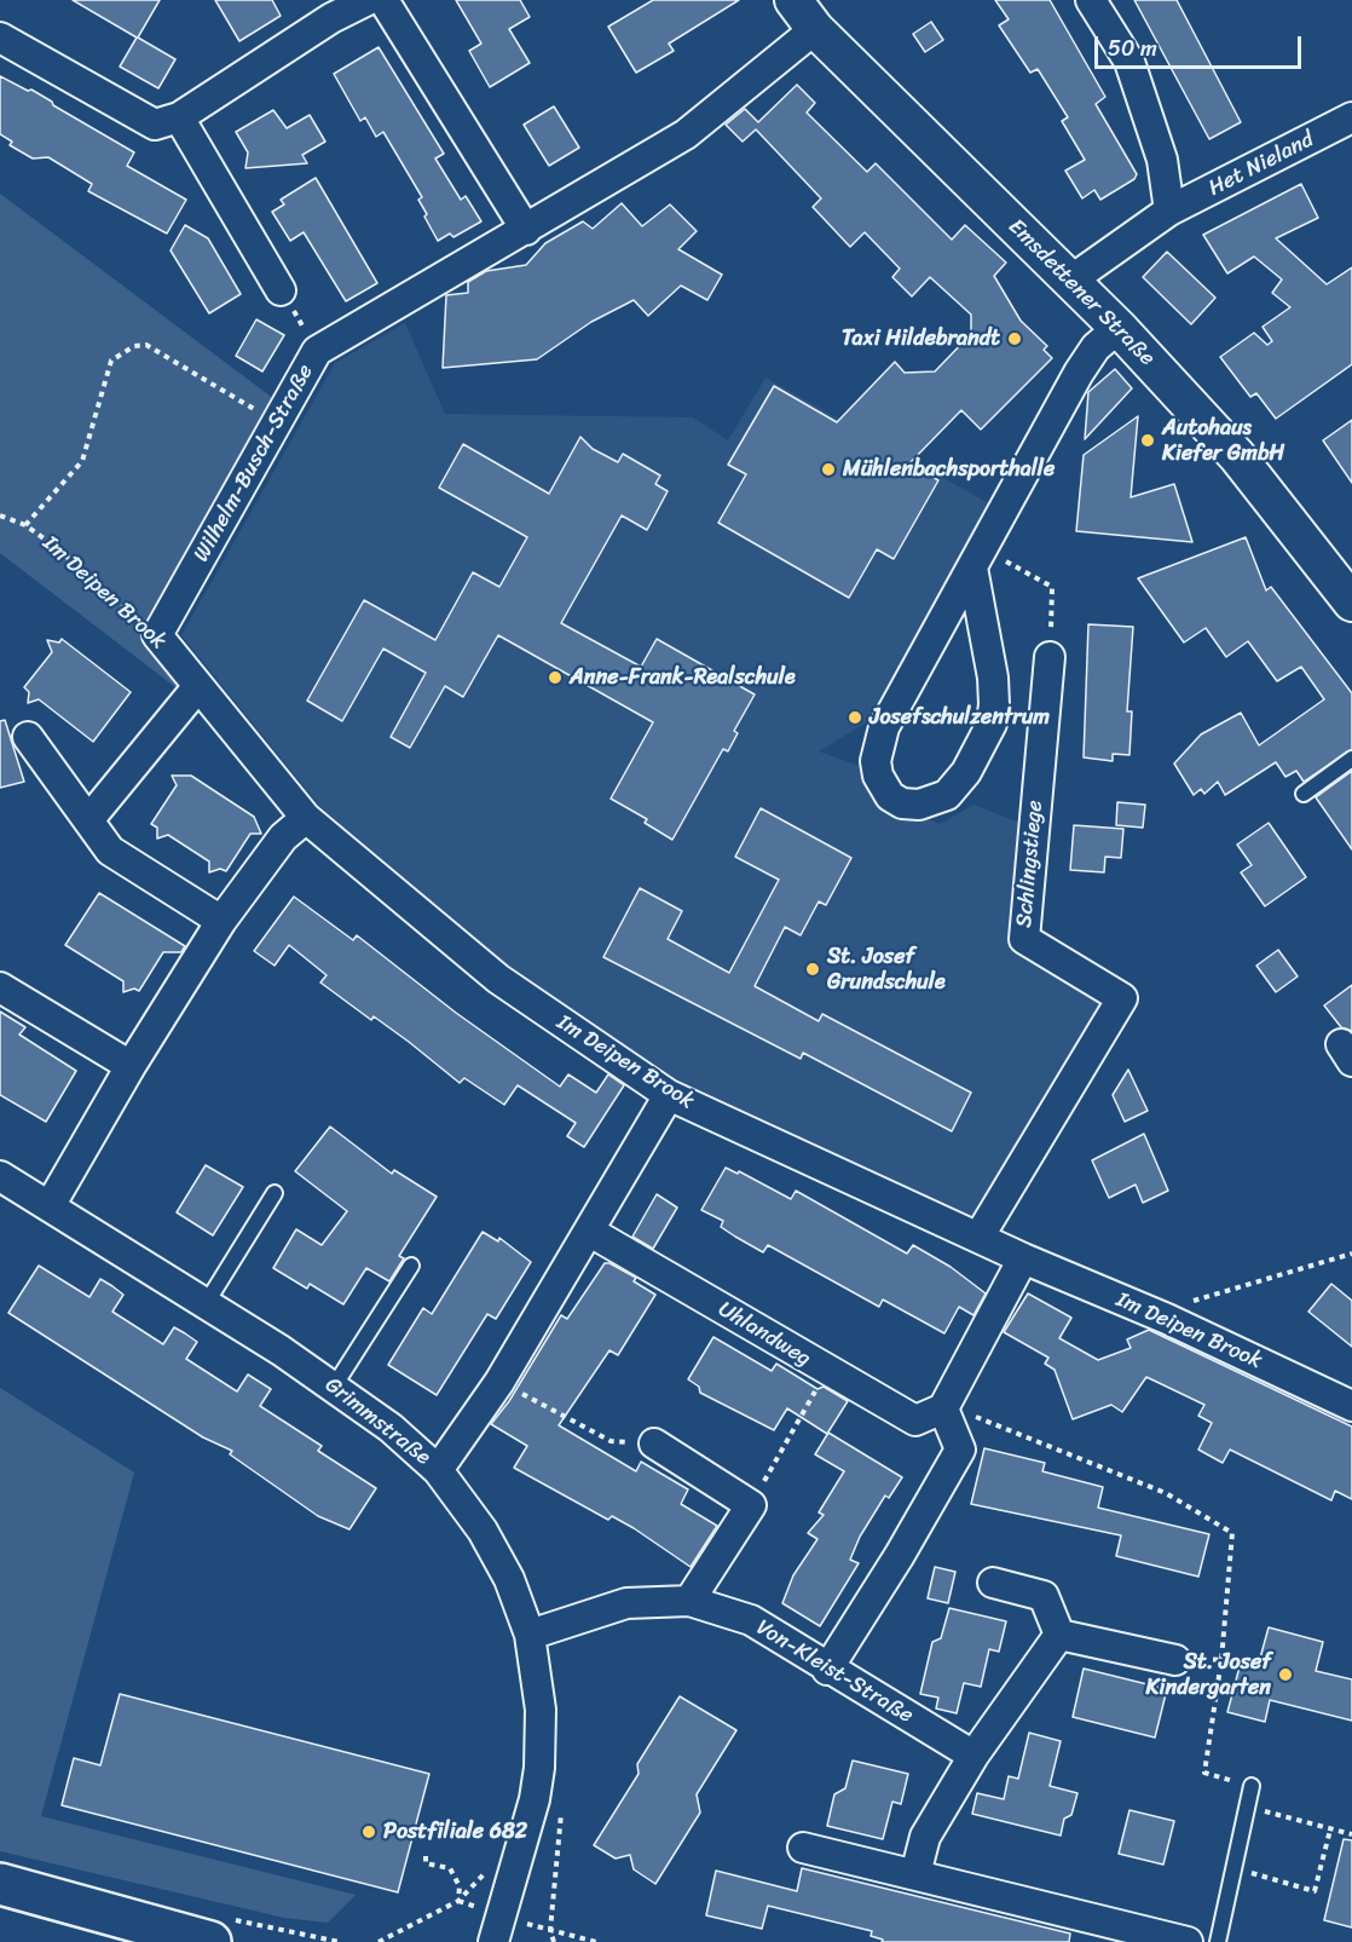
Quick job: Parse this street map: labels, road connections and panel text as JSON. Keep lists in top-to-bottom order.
{
  "streets": {
    "street": [
      "Het Nieland",
      "Emsdettener Straße",
      "Wilhelm-Busch-Straße",
      "Im Deipen Brook",
      "Schlingstiege",
      "Uhlandweg",
      "Grimmstraße",
      "Von-Kleist-Straße"
    ]
  },
  "crossings": [
    ["Het Nieland", "Emsdettener Straße"],
    ["Emsdettener Straße", "Wilhelm-Busch-Straße"],
    ["Wilhelm-Busch-Straße", "Im Deipen Brook"],
    ["Im Deipen Brook", "Schlingstiege"],
    ["Grimmstraße", "Von-Kleist-Straße"]
  ],
  "places": [
    "Taxi Hildebrandt",
    "Autohaus Kiefer GmbH",
    "Mühlenbachsporthalle",
    "Anne-Frank-Realschule",
    "Josefschulzentrum",
    "St. Josef Grundschule",
    "St. Josef Kindergarten",
    "Postfiliale 682"
  ],
  "scale_bar": "50 m"
}
